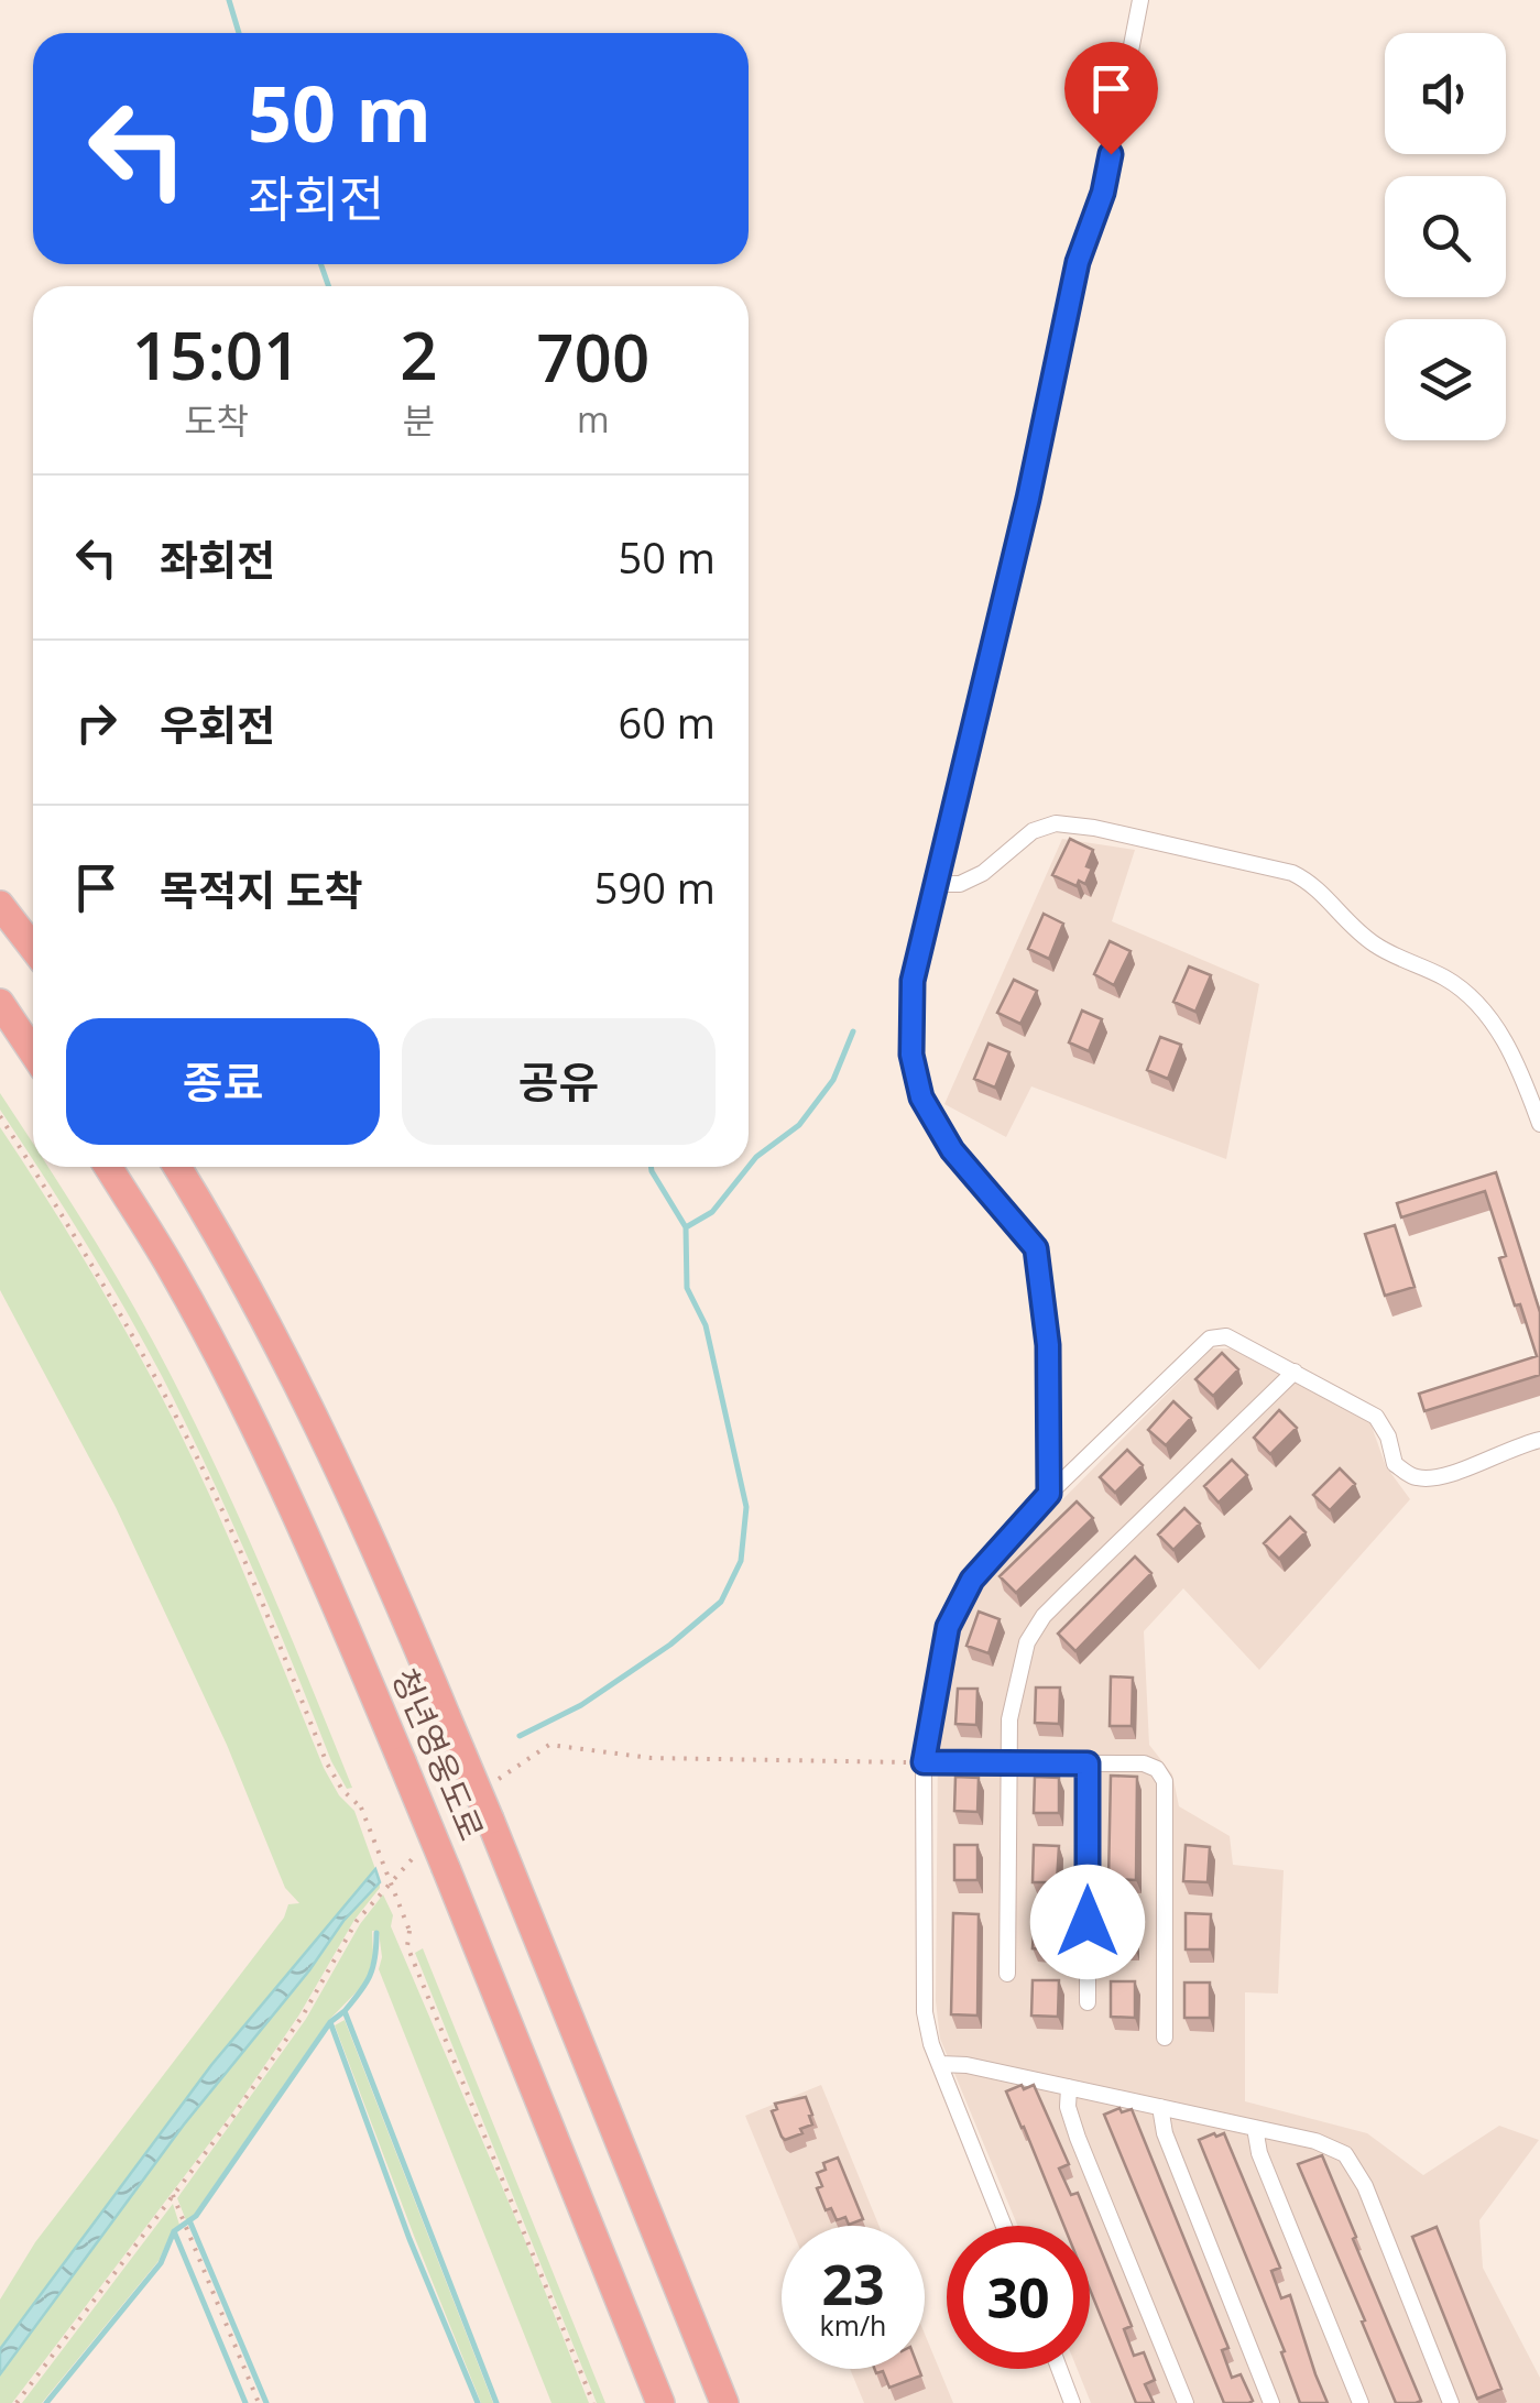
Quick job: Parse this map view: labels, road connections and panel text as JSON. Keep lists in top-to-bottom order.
{
  "streets": {
    "highway": ["청년영웅도로"]
  },
  "page": {
    "turn": ["50 m", "좌회전"],
    "eta": [
      "15:01",
      "도착",
      "2",
      "분",
      "700",
      "m"
    ],
    "list": [
      {
        "name": "좌회전",
        "value": "50 m"
      },
      {
        "name": "우회전",
        "value": "60 m"
      },
      {
        "name": "목적지 도착",
        "value": "590 m"
      }
    ],
    "buttons": ["종료", "공유"],
    "speed": "23 km/h",
    "limit": "30"
  }
}
